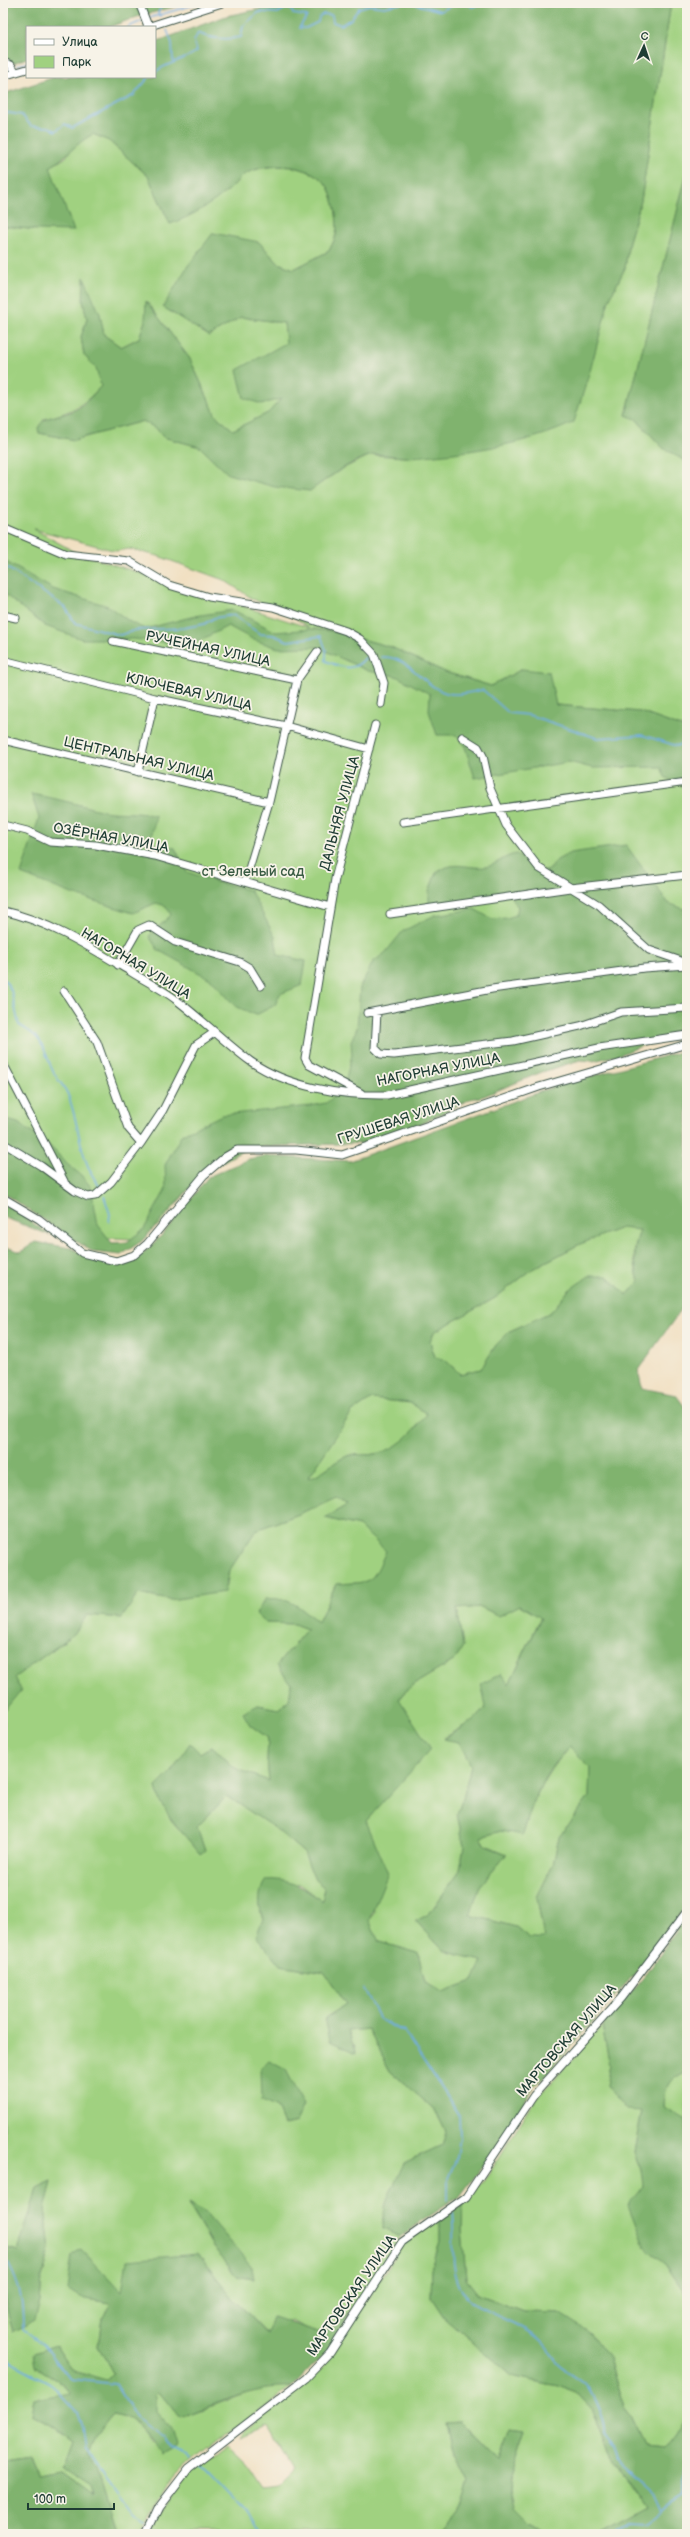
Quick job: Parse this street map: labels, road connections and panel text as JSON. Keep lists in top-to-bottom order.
{
  "streets": {
    "street": [
      "РУЧЕЙНАЯ УЛИЦА",
      "КЛЮЧЕВАЯ УЛИЦА",
      "ЦЕНТРАЛЬНАЯ УЛИЦА",
      "ДАЛЬНЯЯ УЛИЦА",
      "ОЗЁРНАЯ УЛИЦА",
      "НАГОРНАЯ УЛИЦА",
      "ГРУШЕВАЯ УЛИЦА",
      "МАРТОВСКАЯ УЛИЦА"
    ]
  },
  "crossings": [
    ["КЛЮЧЕВАЯ УЛИЦА", "ДАЛЬНЯЯ УЛИЦА"],
    ["ДАЛЬНЯЯ УЛИЦА", "ОЗЁРНАЯ УЛИЦА"],
    ["ДАЛЬНЯЯ УЛИЦА", "НАГОРНАЯ УЛИЦА"]
  ],
  "parks": ["ст Зеленый сад"],
  "legend": ["Улица", "Парк"],
  "scale_bar": "100 m",
  "north": "top"
}
